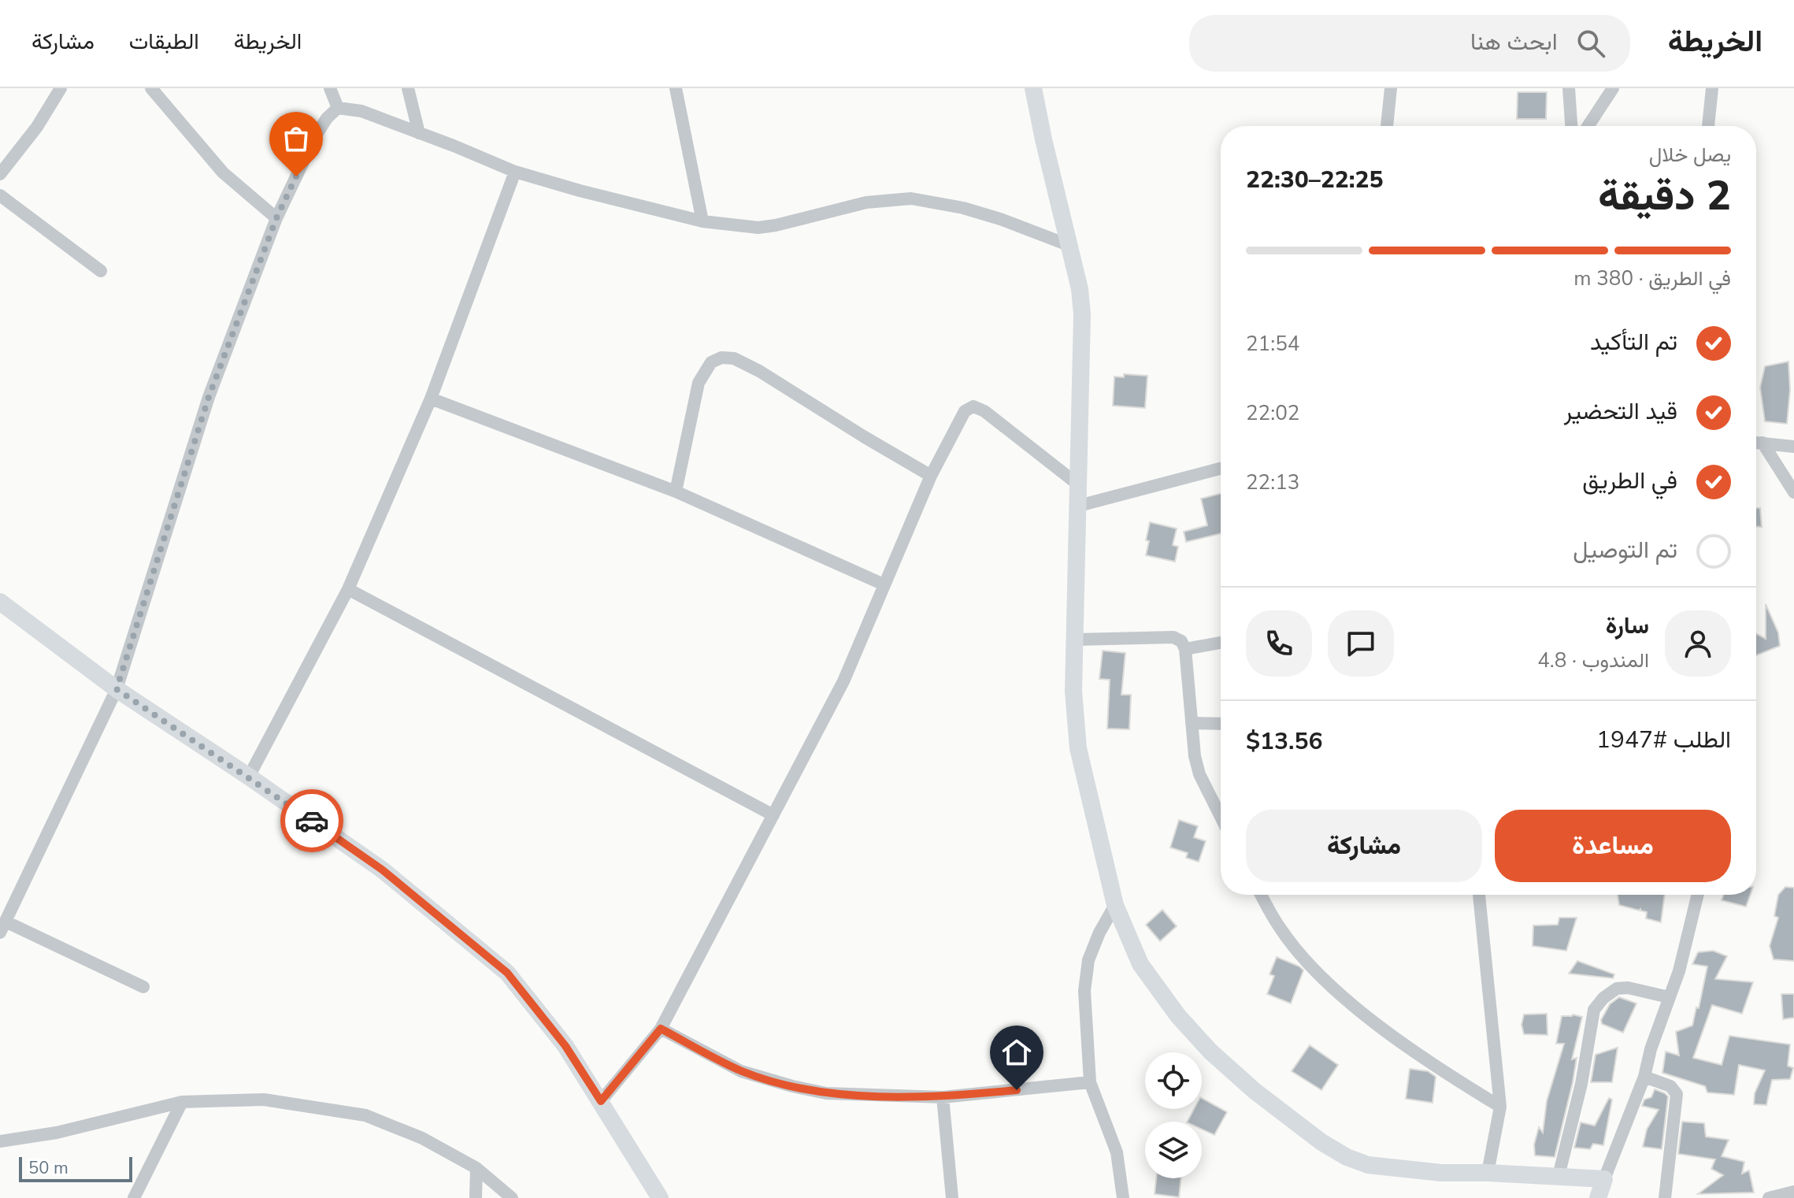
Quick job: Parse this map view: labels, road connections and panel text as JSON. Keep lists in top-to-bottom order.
{
  "scale_bar": "50 m",
  "page": {
    "header": "الخريطة",
    "search": "ابحث هنا",
    "nav": ["الخريطة", "الطبقات", "مشاركة"],
    "heading": ["2 دقيقة", "يصل خلال", "22:25–22:30"],
    "panel": [
      "سارة",
      "المندوب · 4.8",
      "الطلب #1947",
      "$13.56"
    ],
    "bar": "في الطريق · 380 m",
    "list": [
      ["تم التأكيد", "21:54"],
      ["قيد التحضير", "22:02"],
      ["في الطريق", "22:13"],
      "تم التوصيل"
    ],
    "buttons": ["مساعدة", "مشاركة"],
    "scale": "50 m"
  }
}
